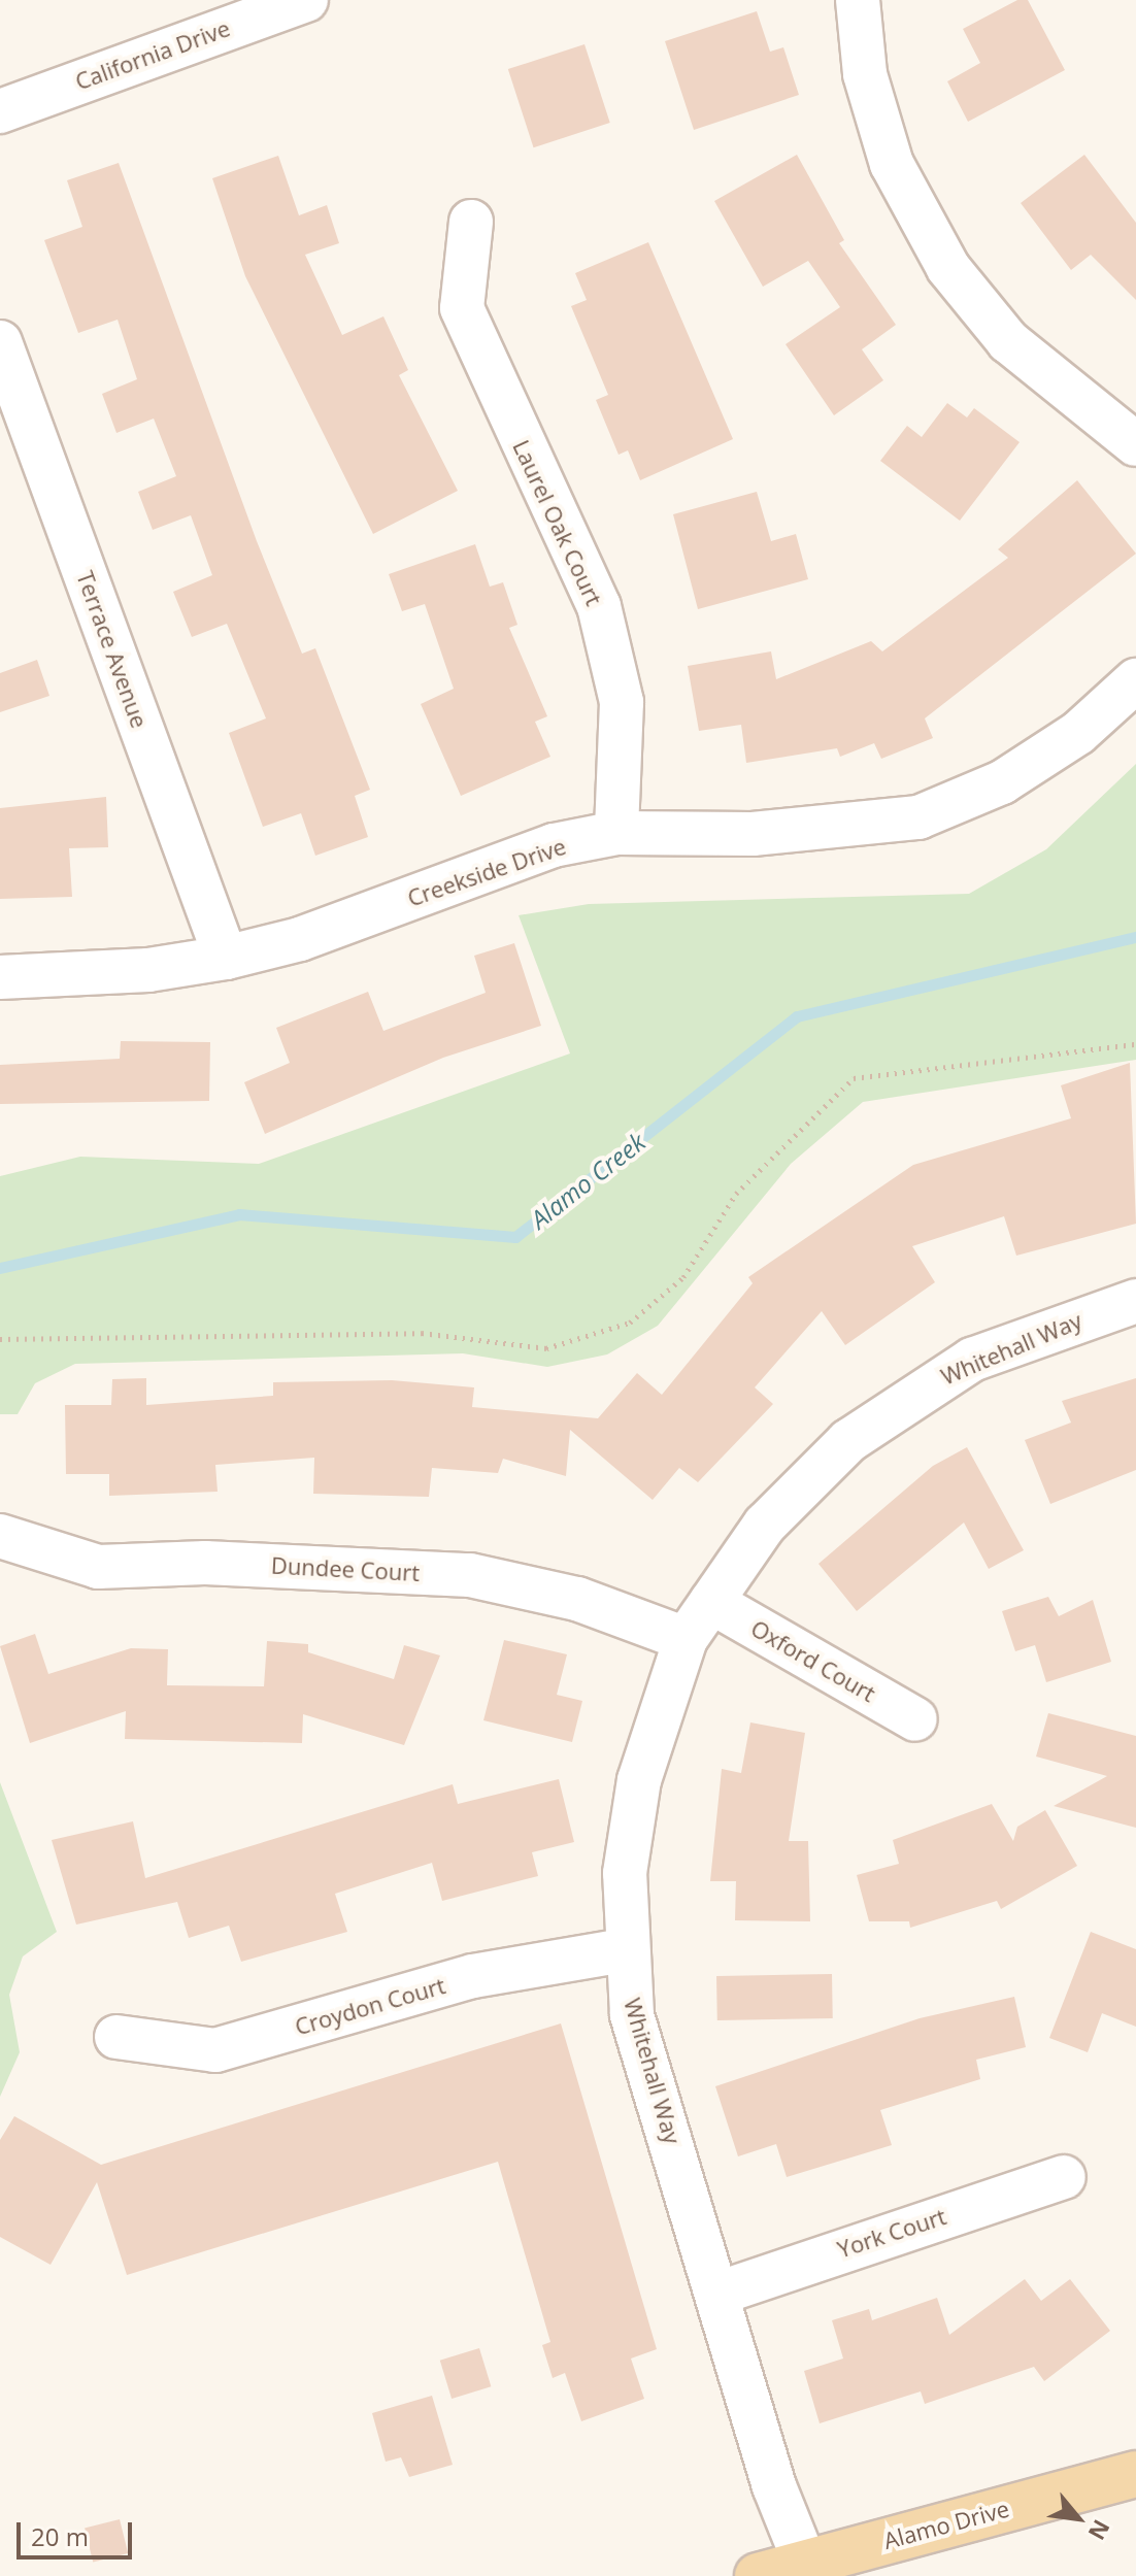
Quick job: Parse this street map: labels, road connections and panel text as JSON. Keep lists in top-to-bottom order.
{
  "streets": {
    "main road": ["Alamo Drive"],
    "street": [
      "California Drive",
      "Laurel Oak Court",
      "Terrace Avenue",
      "Creekside Drive",
      "Whitehall Way",
      "Dundee Court",
      "Oxford Court",
      "Croydon Court",
      "York Court"
    ]
  },
  "crossings": [
    ["Laurel Oak Court", "Creekside Drive"],
    ["Terrace Avenue", "Creekside Drive"],
    ["Whitehall Way", "Dundee Court"],
    ["Whitehall Way", "Oxford Court"],
    ["Whitehall Way", "Croydon Court"],
    ["Whitehall Way", "York Court"],
    ["Whitehall Way", "Alamo Drive"]
  ],
  "water": ["Alamo Creek"],
  "scale_bar": "20 m",
  "north": "bottom right"
}
